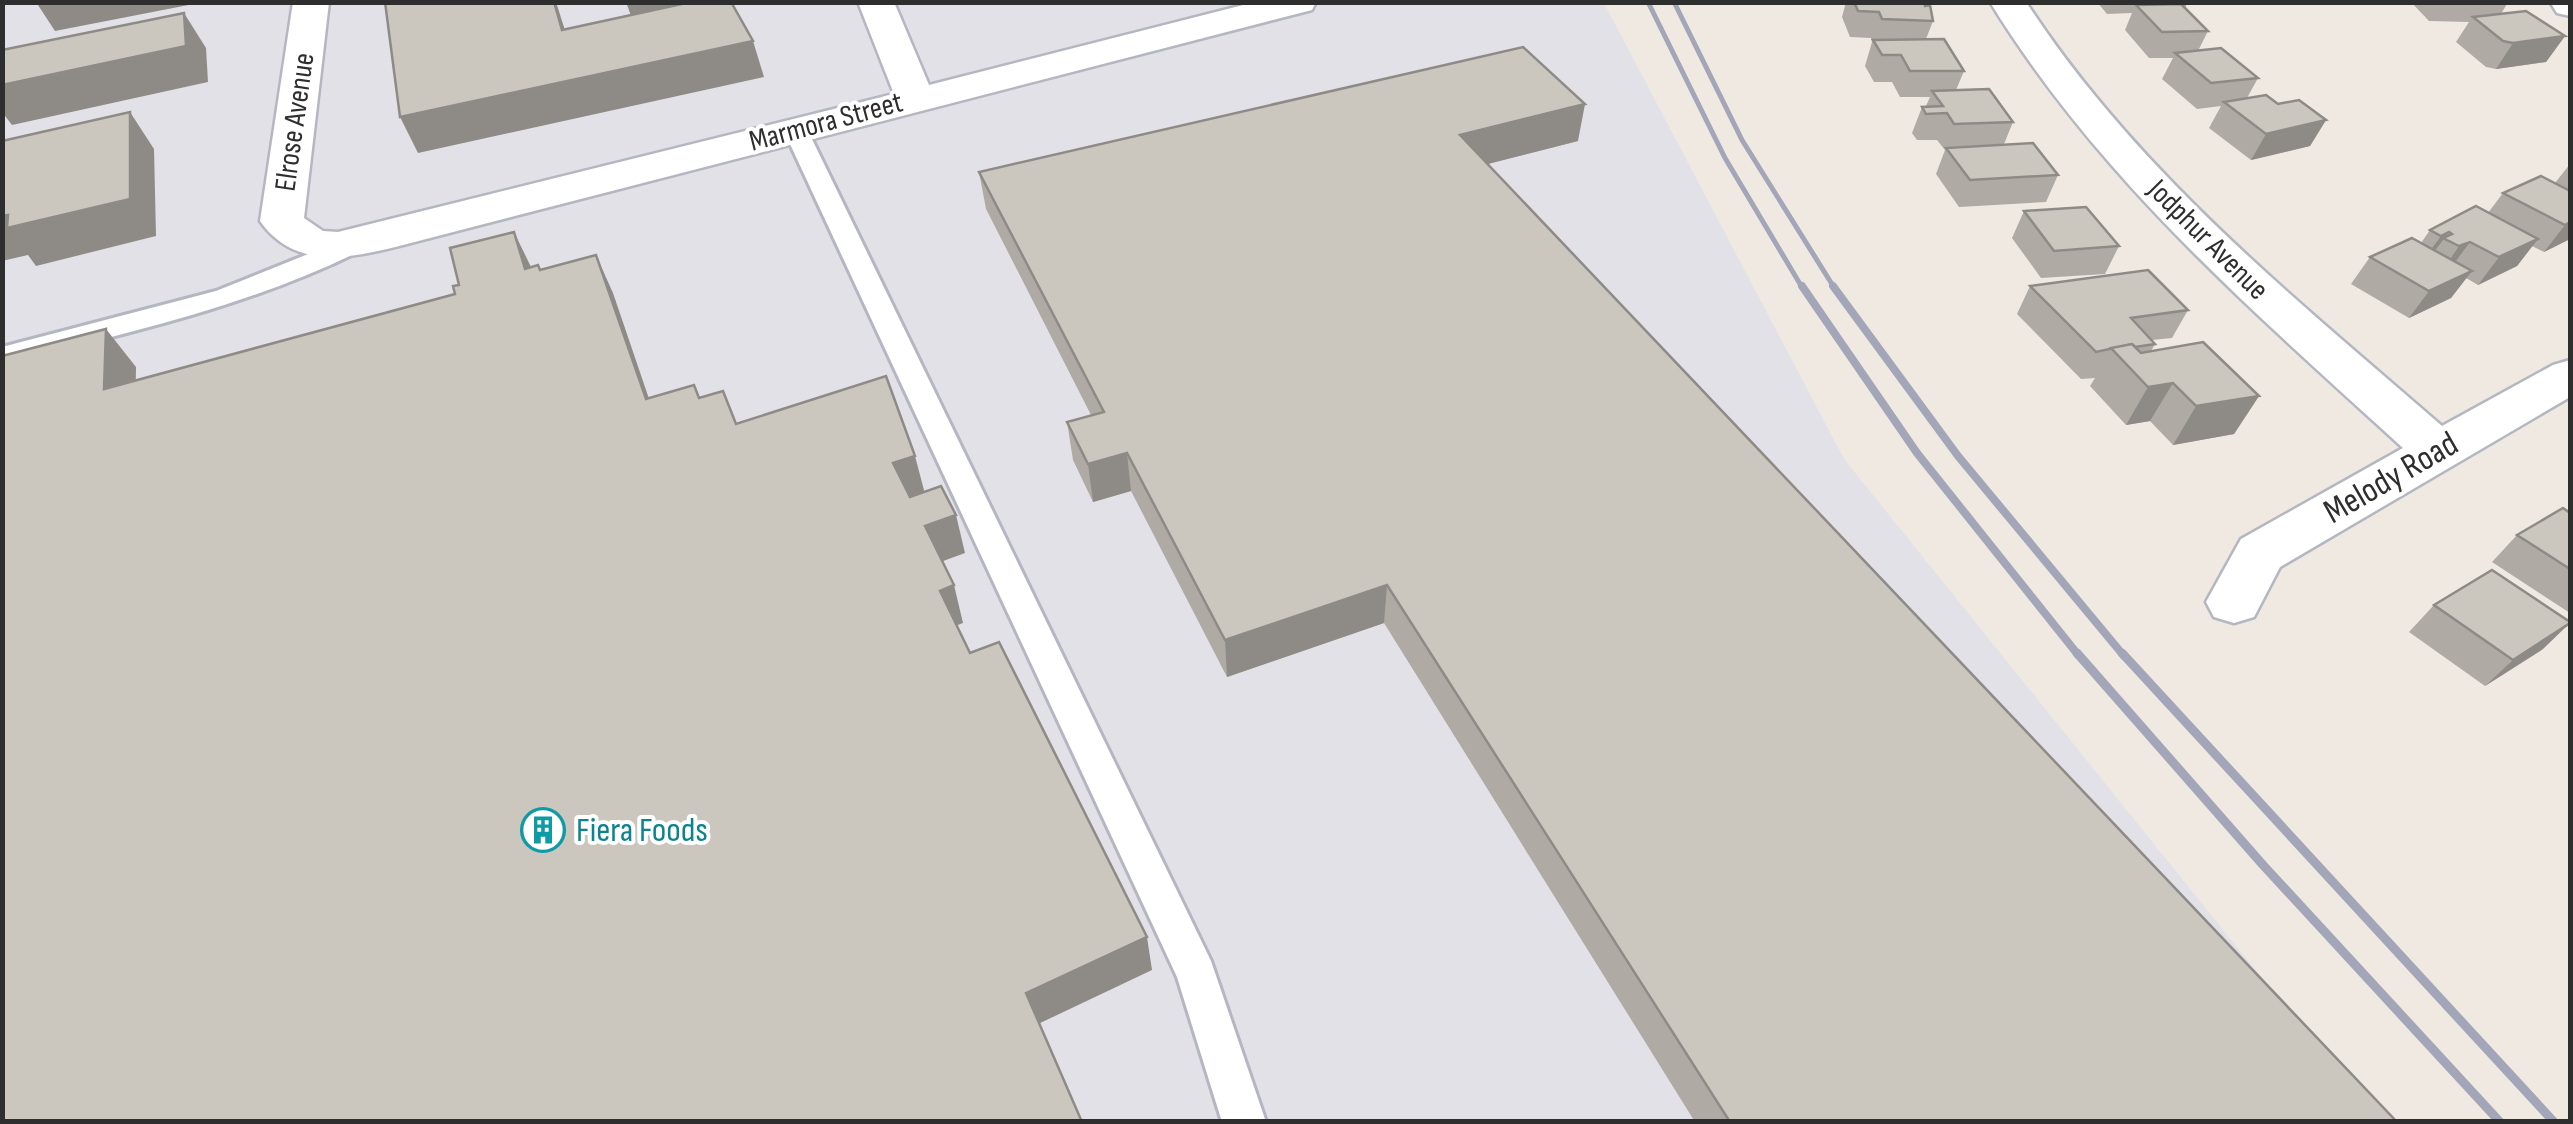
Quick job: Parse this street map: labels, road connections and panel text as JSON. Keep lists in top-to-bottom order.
{
  "streets": {
    "street": [
      "Elrose Avenue",
      "Marmora Street",
      "Jodphur Avenue",
      "Melody Road"
    ]
  },
  "crossings": [
    ["Elrose Avenue", "Marmora Street"],
    ["Jodphur Avenue", "Melody Road"]
  ],
  "places": {
    "building": ["Fiera Foods"]
  }
}
